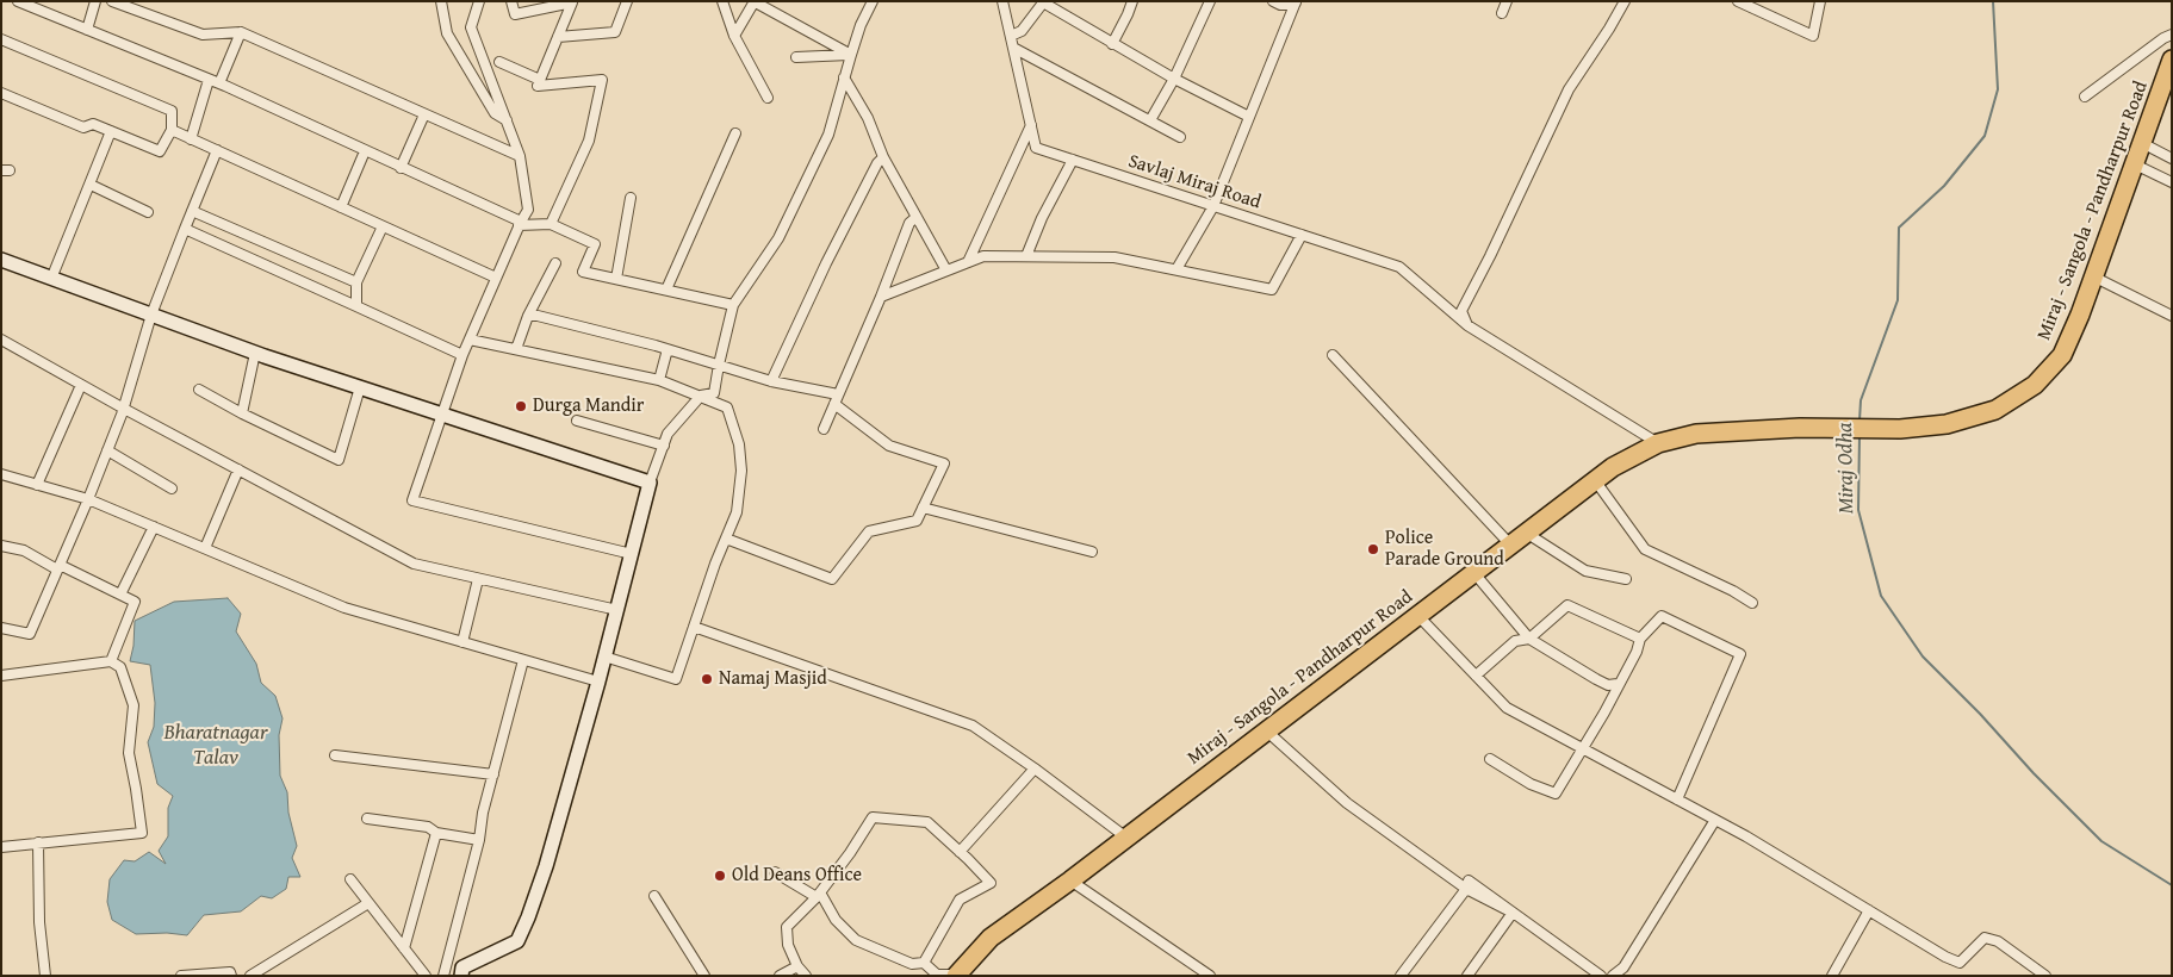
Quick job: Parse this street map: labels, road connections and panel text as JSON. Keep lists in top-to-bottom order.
{
  "streets": {
    "highway": ["Miraj - Sangola - Pandharpur Road"],
    "street": ["Savlaj Miraj Road"]
  },
  "crossings": [
    ["Savlaj Miraj Road", "Miraj - Sangola - Pandharpur Road"]
  ],
  "water": ["Miraj Odha", "Bharatnagar Talav"],
  "places": [
    "Durga Mandir",
    "Police Parade Ground",
    "Namaj Masjid",
    "Old Deans Office"
  ]
}
